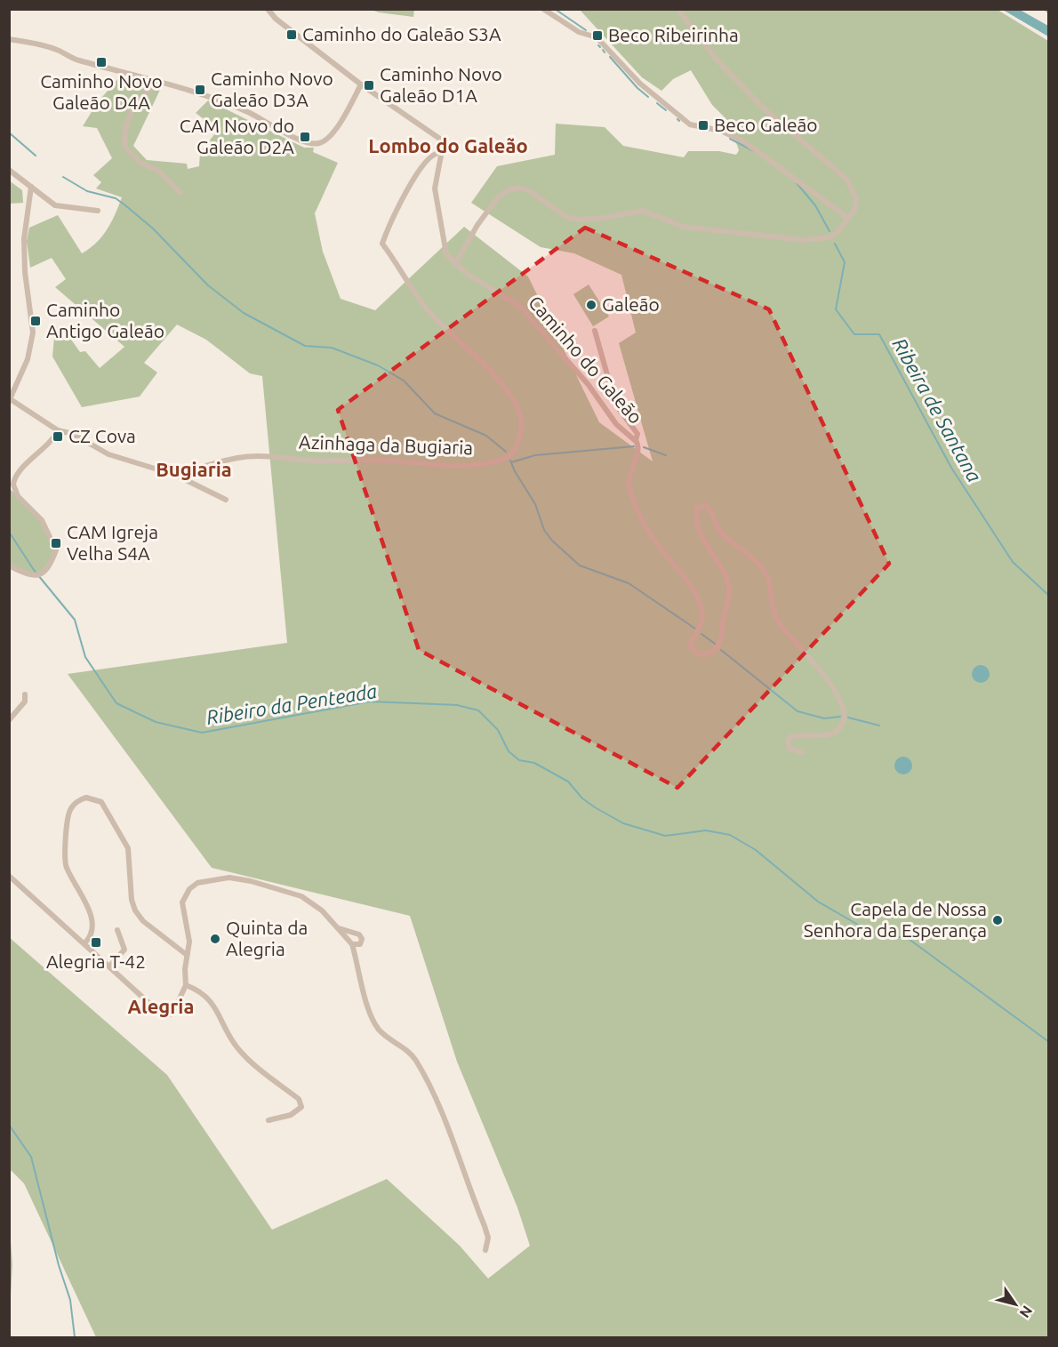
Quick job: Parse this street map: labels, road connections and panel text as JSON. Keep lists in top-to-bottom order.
{
  "streets": {
    "street": ["Caminho do Galeão", "Azinhaga da Bugiaria"]
  },
  "crossings": [
    ["Caminho do Galeão", "Azinhaga da Bugiaria"]
  ],
  "districts": ["Lombo do Galeão", "Bugiaria", "Alegria"],
  "water": ["Ribeira de Santana", "Ribeiro da Penteada"],
  "places": {
    "transit": [
      "Caminho do Galeão S3A",
      "Beco Ribeirinha",
      "Caminho Novo Galeão D4A",
      "Caminho Novo Galeão D1A",
      "Caminho Novo Galeão D3A",
      "Beco Galeão",
      "CAM Novo do Galeão D2A",
      "Caminho Antigo Galeão",
      "CZ Cova",
      "CAM Igreja Velha S4A",
      "Alegria T-42"
    ],
    "other": ["Galeão", "Capela de Nossa Senhora da Esperança", "Quinta da Alegria"]
  },
  "north": "bottom right"
}
